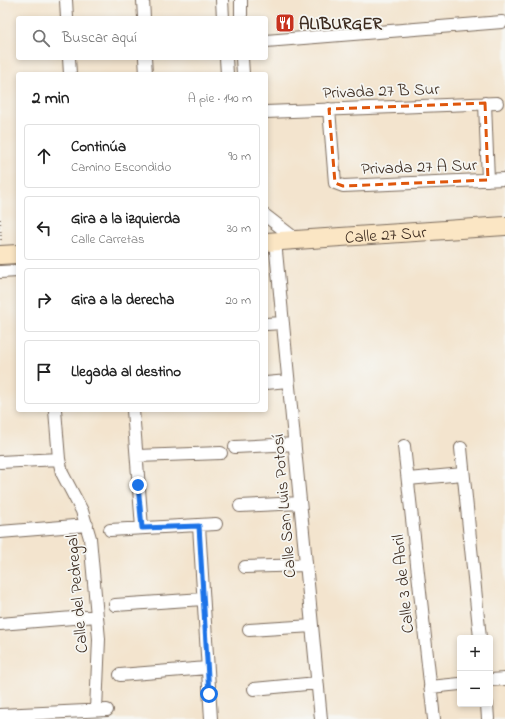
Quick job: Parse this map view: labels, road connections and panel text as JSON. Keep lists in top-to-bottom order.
{
  "streets": {
    "street": [
      "Privada 27 B Sur",
      "Privada 27 A Sur",
      "Calle 27 Sur",
      "Calle San Luis Potosí",
      "Calle 3 de Abril",
      "Calle del Pedregal"
    ]
  },
  "crossings": [
    ["Privada 27 B Sur", "Privada 27 A Sur"],
    ["Calle 27 Sur", "Calle San Luis Potosí"]
  ],
  "places": {
    "restaurant": ["ALIBURGER"]
  },
  "page": {
    "search": "Buscar aquí",
    "heading": ["2 min", "A pie · 140 m"],
    "list": [
      ["Continúa", "Camino Escondido", "90 m"],
      ["Gira a la izquierda", "Calle Carretas", "30 m"],
      ["Gira a la derecha", "20 m"],
      "Llegada al destino"
    ],
    "map_buttons": ["+", "−"]
  }
}
